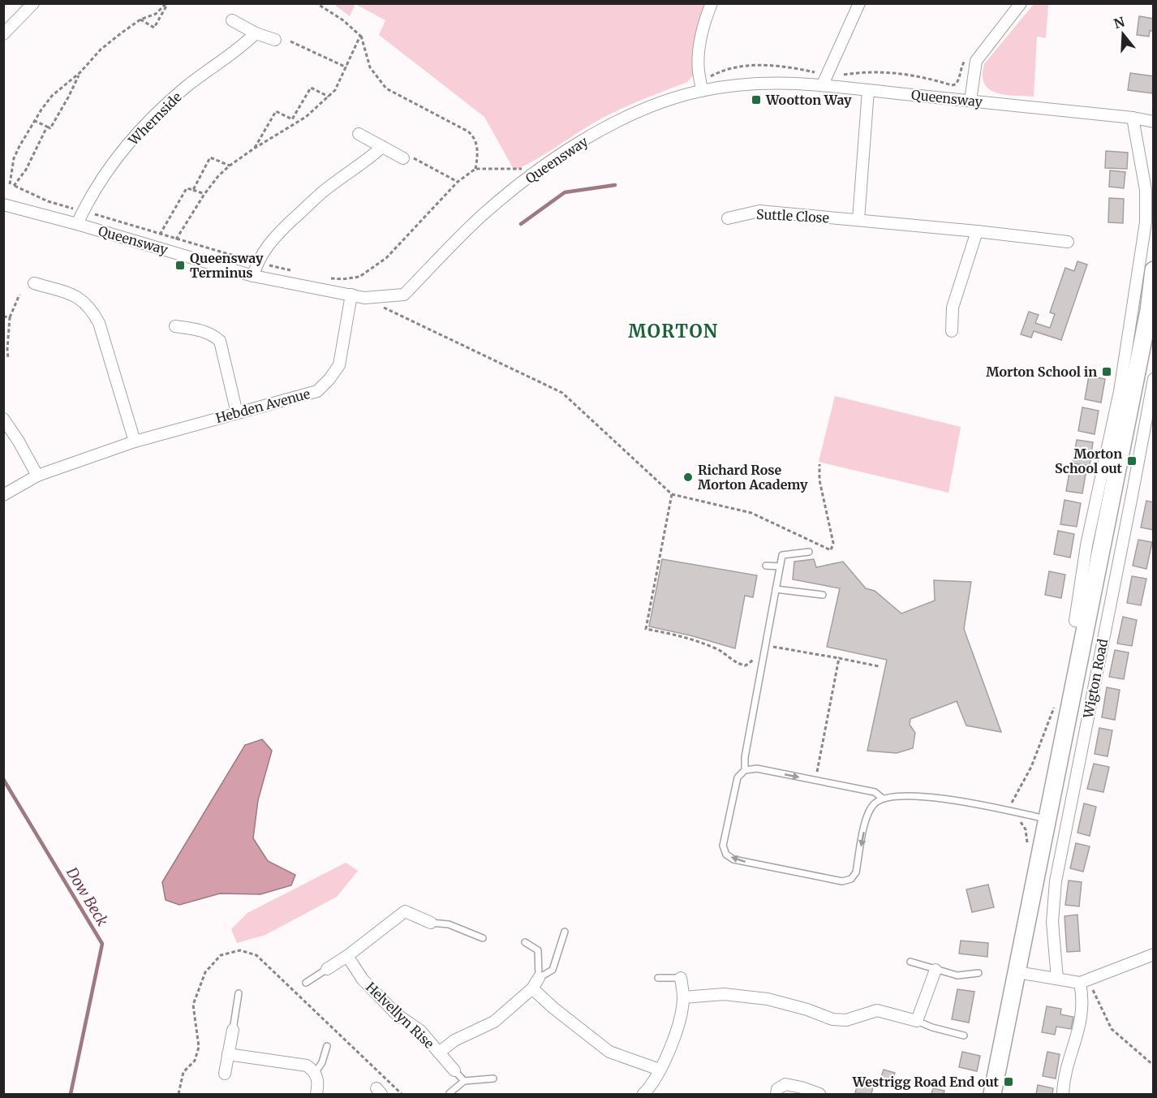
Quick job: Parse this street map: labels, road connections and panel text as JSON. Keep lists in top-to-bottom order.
{
  "streets": {
    "main road": ["Wigton Road"],
    "street": [
      "Queensway",
      "Whernside",
      "Suttle Close",
      "Hebden Avenue",
      "Helvellyn Rise"
    ]
  },
  "crossings": [
    ["Queensway", "Whernside"],
    ["Queensway", "Hebden Avenue"],
    ["Queensway", "Wigton Road"]
  ],
  "districts": ["MORTON"],
  "water": ["Dow Beck"],
  "places": {
    "transit": [
      "Wootton Way",
      "Queensway Terminus",
      "Morton School in",
      "Morton School out",
      "Westrigg Road End out"
    ],
    "other": ["Richard Rose Morton Academy"]
  },
  "north": "top"
}
